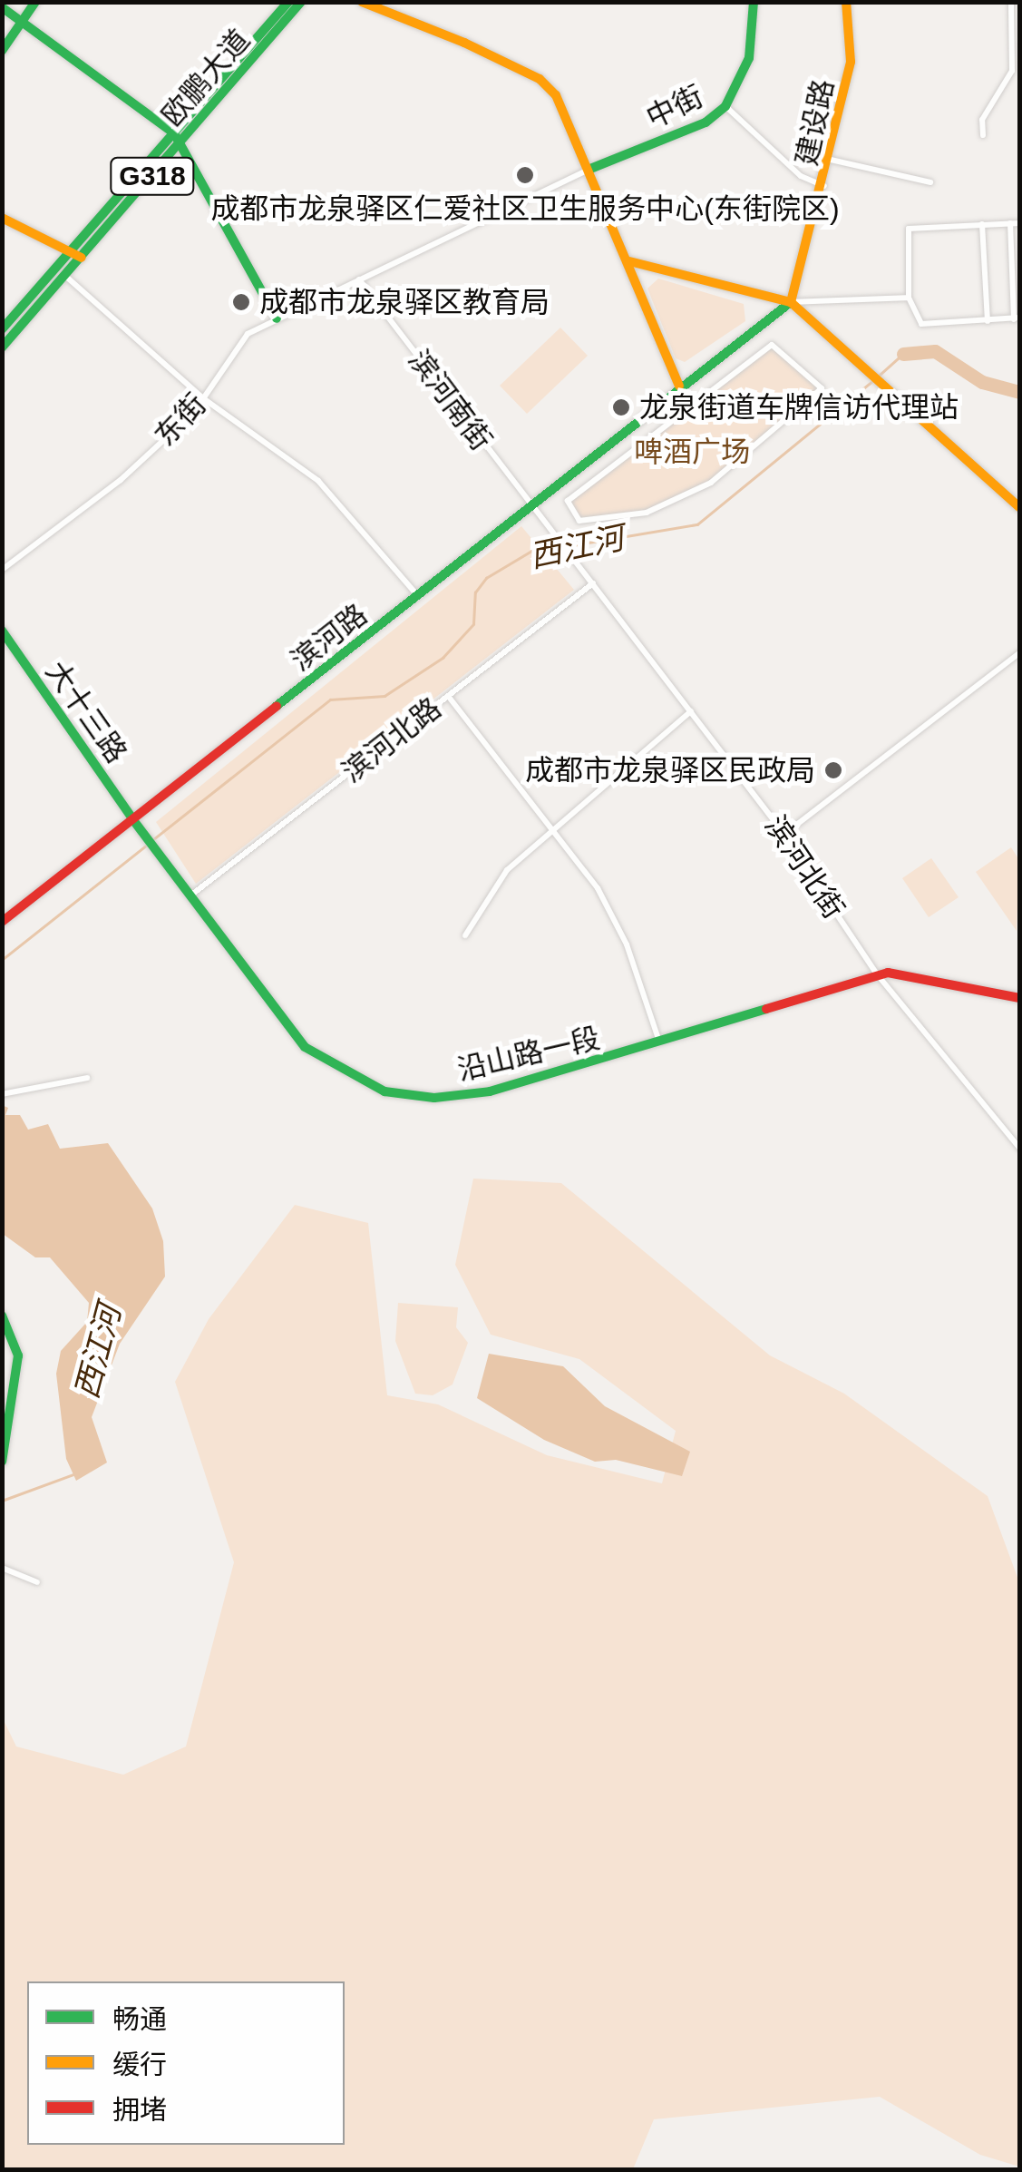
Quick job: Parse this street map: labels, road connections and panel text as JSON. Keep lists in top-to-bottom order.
{
  "streets": {
    "main road": [
      "欧鹏大道",
      "中街",
      "建设路",
      "G318",
      "滨河路",
      "大十三路",
      "沿山路一段"
    ],
    "street": [
      "滨河南街",
      "东街",
      "滨河北路",
      "滨河北街"
    ]
  },
  "crossings": [
    ["中街", "东街"],
    ["建设路", "滨河路"],
    ["滨河南街", "东街"],
    ["滨河南街", "滨河路"],
    ["滨河南街", "滨河北街"],
    ["滨河路", "大十三路"],
    ["大十三路", "沿山路一段"],
    ["滨河北路", "滨河北街"],
    ["滨河北路", "沿山路一段"],
    ["滨河北街", "沿山路一段"]
  ],
  "water": ["西江河"],
  "parks": ["啤酒广场"],
  "places": [
    "成都市龙泉驿区仁爱社区卫生服务中心(东街院区)",
    "成都市龙泉驿区教育局",
    "龙泉街道车牌信访代理站",
    "成都市龙泉驿区民政局"
  ],
  "legend": ["畅通", "缓行", "拥堵"]
}
